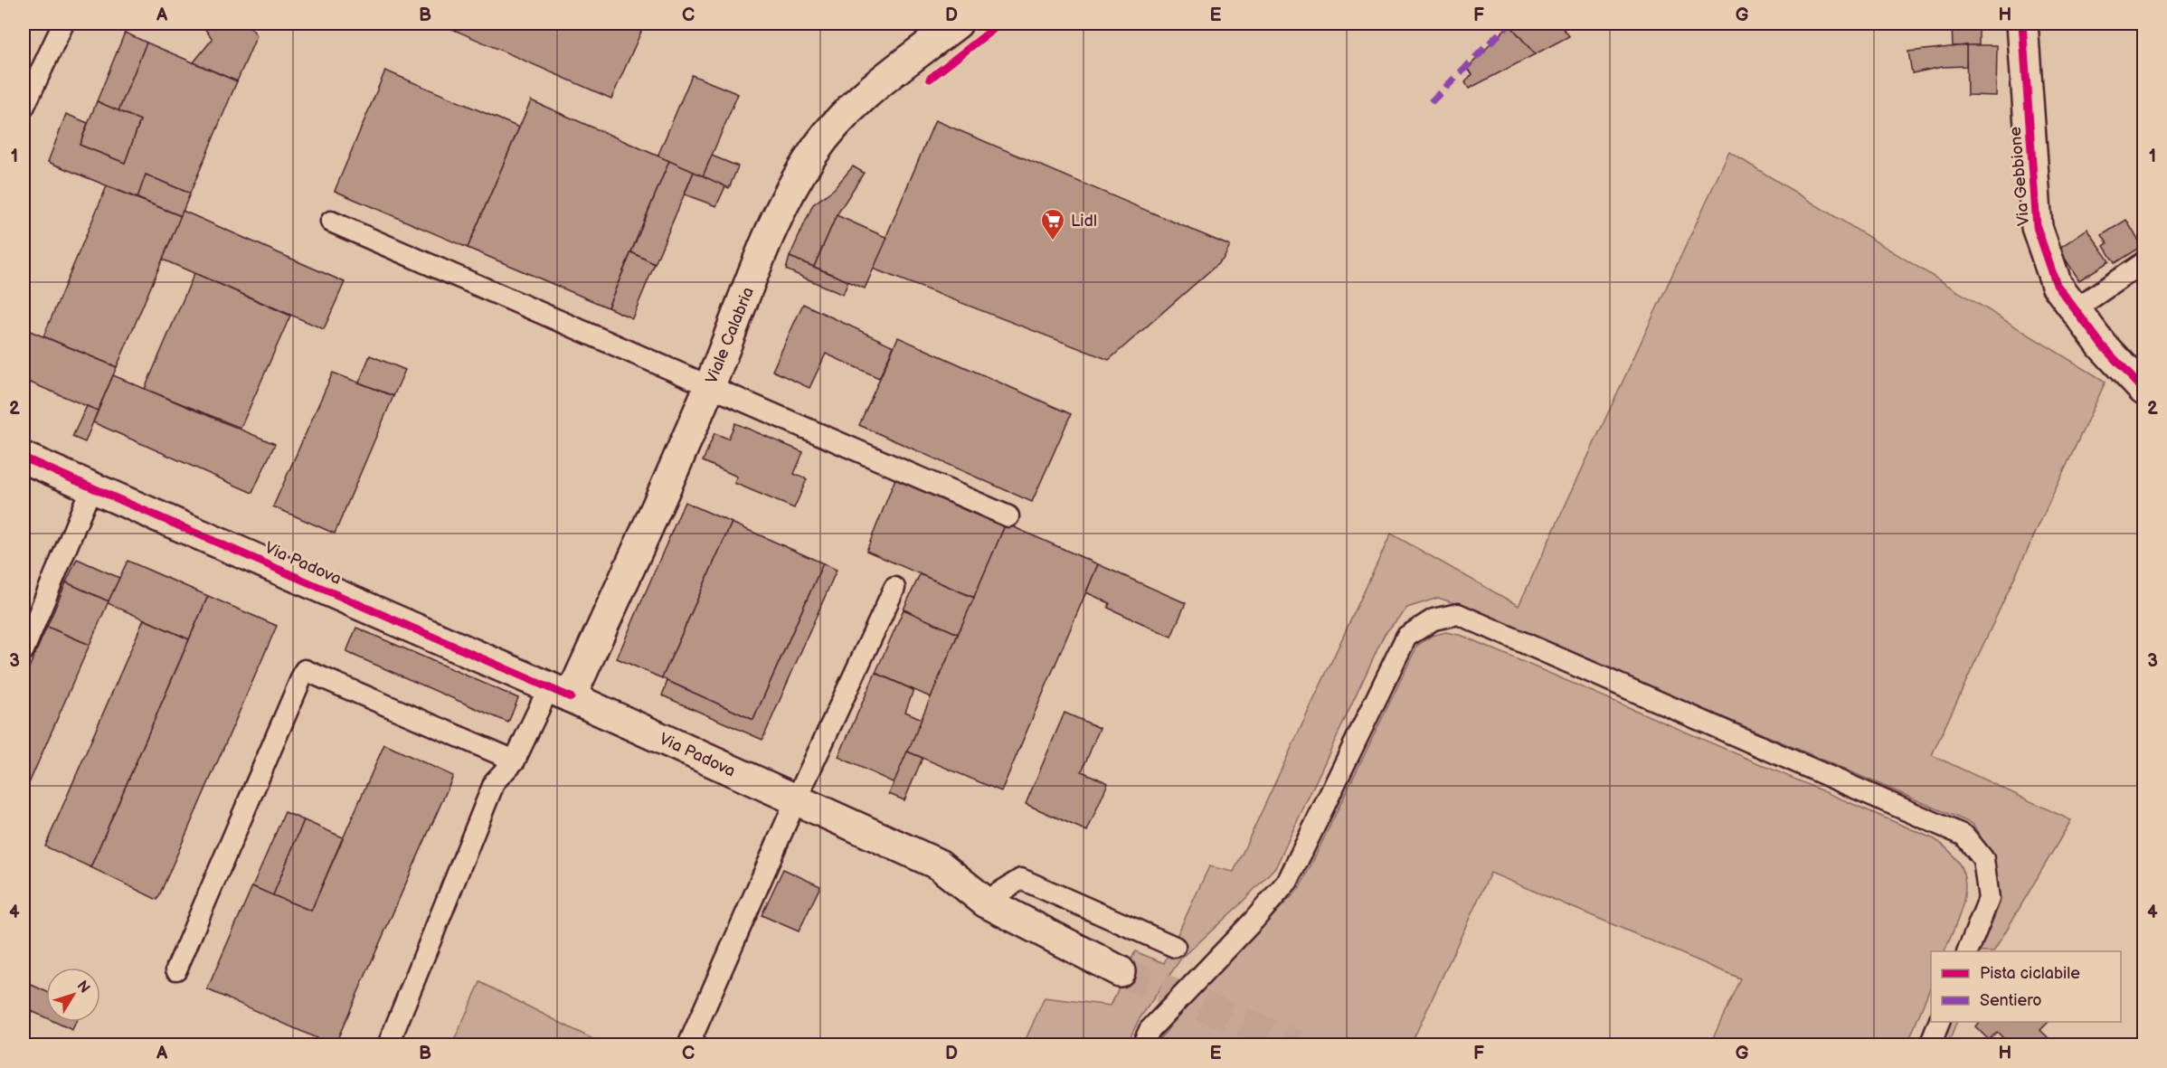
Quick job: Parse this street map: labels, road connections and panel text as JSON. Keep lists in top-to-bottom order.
{
  "streets": {
    "main road": ["Via Gebbione", "Viale Calabria", "Via Padova"]
  },
  "crossings": [
    ["Viale Calabria", "Via Padova"]
  ],
  "places": {
    "supermarket": ["Lidl"]
  },
  "legend": ["Pista ciclabile", "Sentiero"],
  "north": "top right",
  "grid": {
    "columns": [
      "A",
      "B",
      "C",
      "D",
      "E",
      "F",
      "G",
      "H"
    ],
    "rows": [
      "1",
      "2",
      "3",
      "4"
    ]
  }
}
